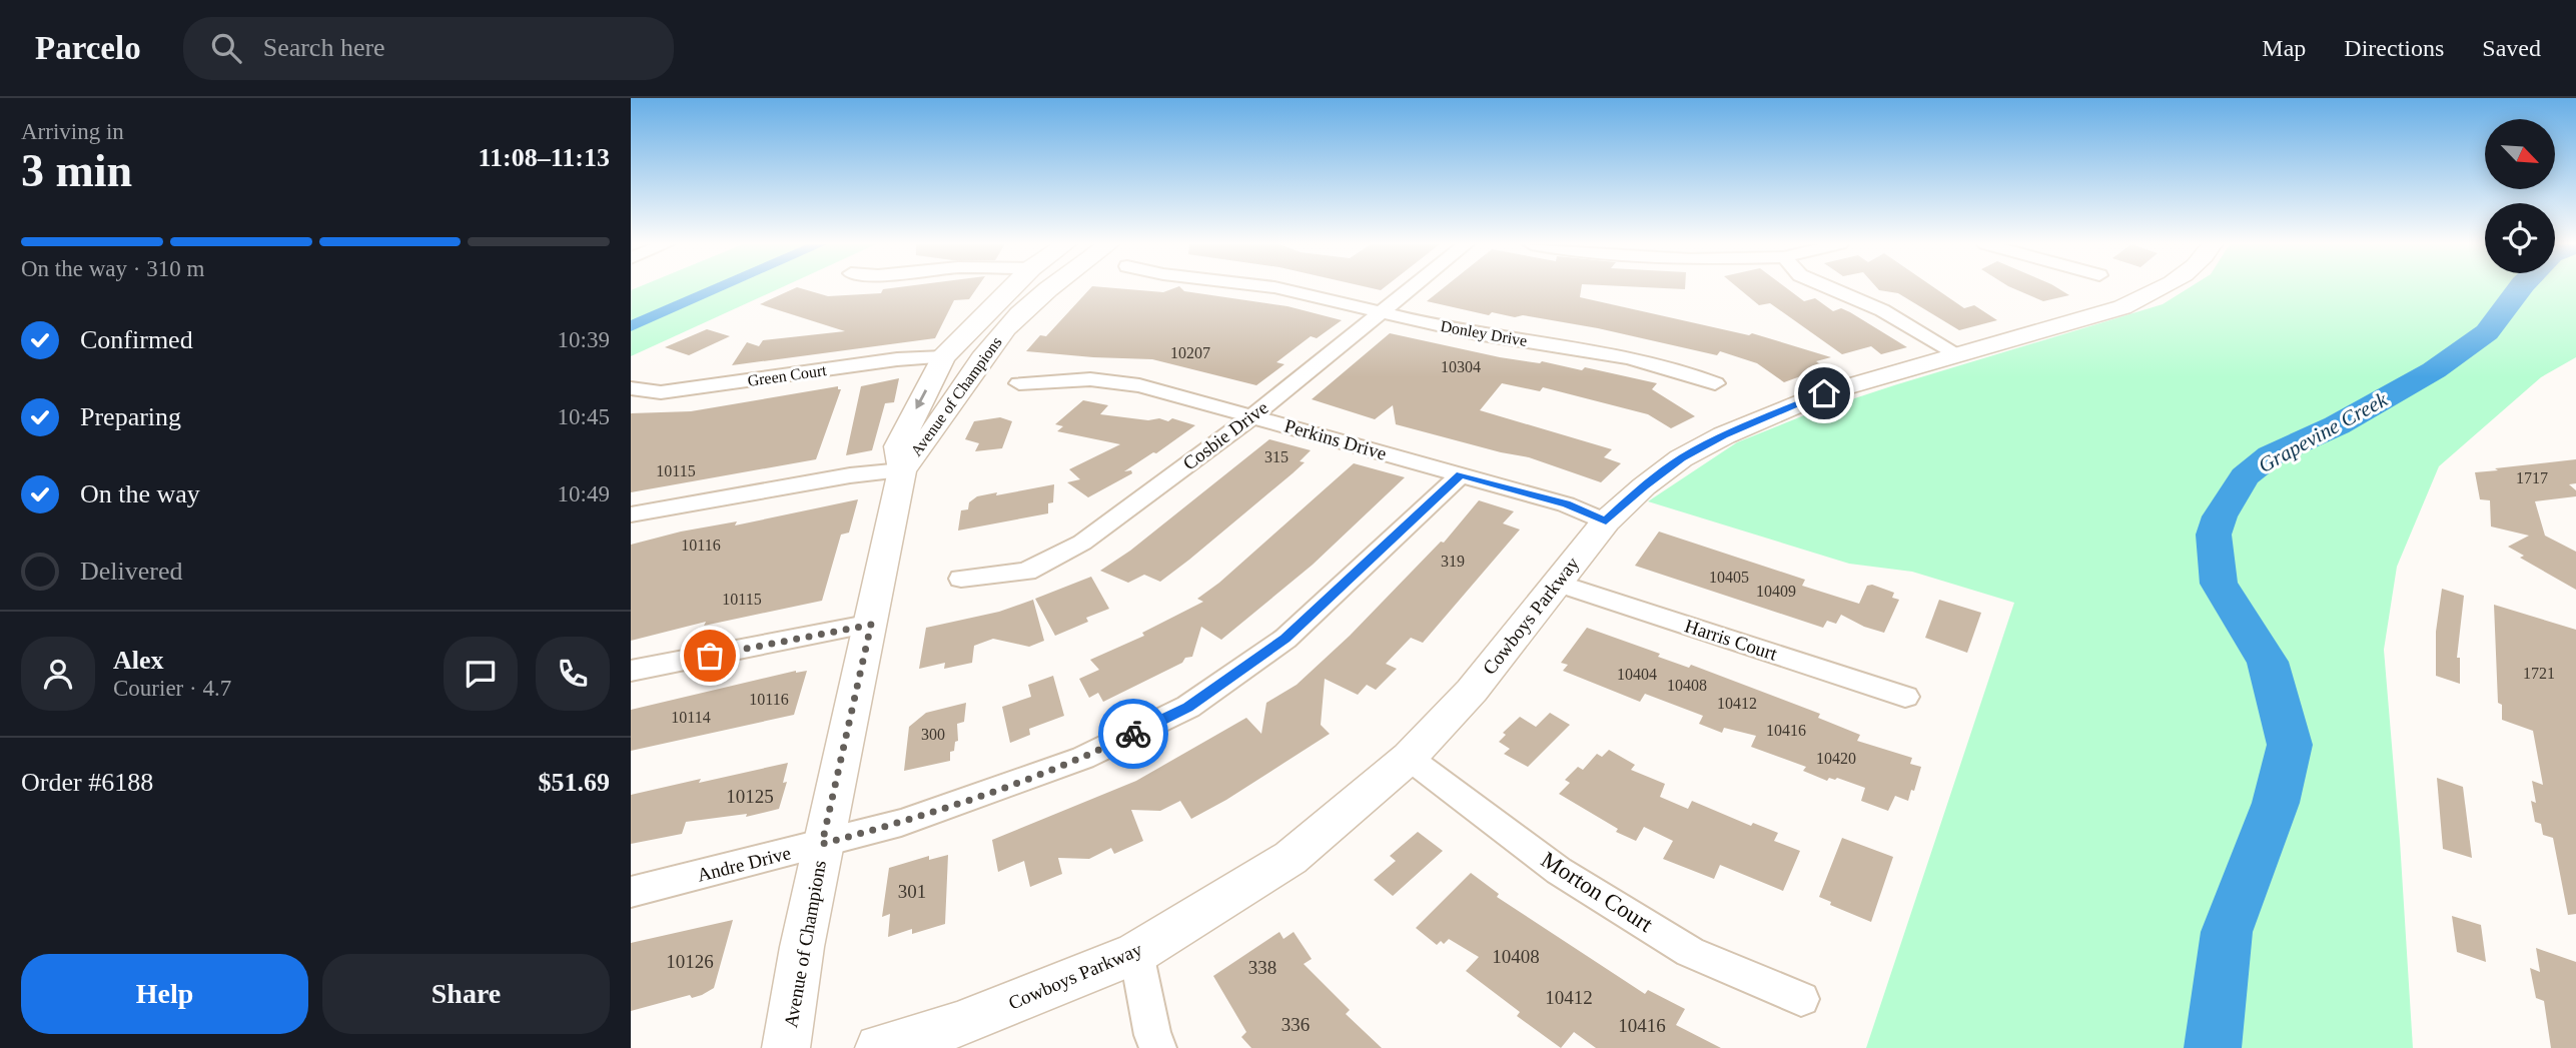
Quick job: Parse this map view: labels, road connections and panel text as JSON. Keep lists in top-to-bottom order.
{
  "streets": {
    "street": [
      "Donley Drive",
      "Green Court",
      "Avenue of Champions",
      "Cosbie Drive",
      "Perkins Drive",
      "Cowboys Parkway",
      "Harris Court",
      "Andre Drive",
      "Morton Court"
    ]
  },
  "crossings": [
    ["Donley Drive", "Cosbie Drive"],
    ["Green Court", "Avenue of Champions"],
    ["Avenue of Champions", "Andre Drive"],
    ["Cosbie Drive", "Perkins Drive"],
    ["Perkins Drive", "Cowboys Parkway"],
    ["Perkins Drive", "Andre Drive"],
    ["Cowboys Parkway", "Harris Court"],
    ["Cowboys Parkway", "Morton Court"]
  ],
  "water": ["Grapevine Creek"],
  "house_numbers": [
    "10207",
    "10304",
    "315",
    "10115",
    "1717",
    "10116",
    "319",
    "10405",
    "10409",
    "10115",
    "1721",
    "10404",
    "10408",
    "10116",
    "10412",
    "10114",
    "10416",
    "300",
    "10420",
    "10125",
    "301",
    "10408",
    "10126",
    "338",
    "10412",
    "336",
    "10416"
  ],
  "north": "bottom right",
  "page": {
    "header": "Parcelo",
    "search": "Search here",
    "nav": ["Map", "Directions", "Saved"],
    "heading": ["3 min", "Arriving in", "11:08–11:13"],
    "panel": [
      "Alex",
      "Courier · 4.7",
      "Order #6188",
      "$51.69"
    ],
    "bar": "On the way · 310 m",
    "list": [
      ["Confirmed", "10:39"],
      ["Preparing", "10:45"],
      ["On the way", "10:49"],
      "Delivered"
    ],
    "buttons": ["Help", "Share"]
  }
}
